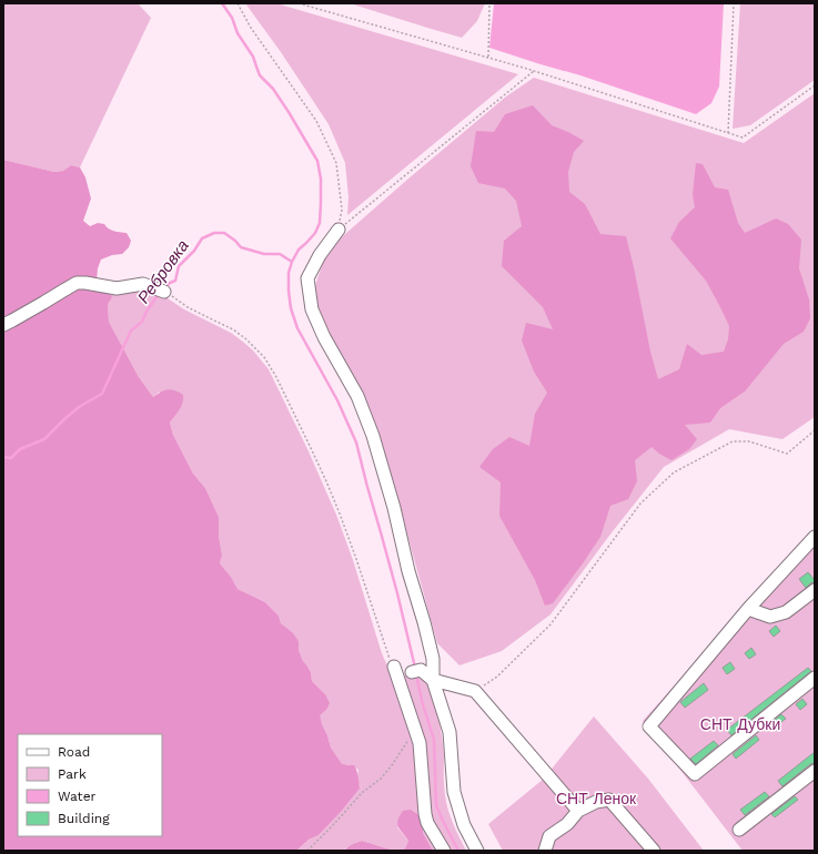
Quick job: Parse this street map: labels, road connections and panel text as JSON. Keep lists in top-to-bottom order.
{
  "water": ["Ребровка"],
  "parks": ["СНТ Дубки", "СНТ Ленок"],
  "legend": [
    "Road",
    "Park",
    "Water",
    "Building"
  ]
}
